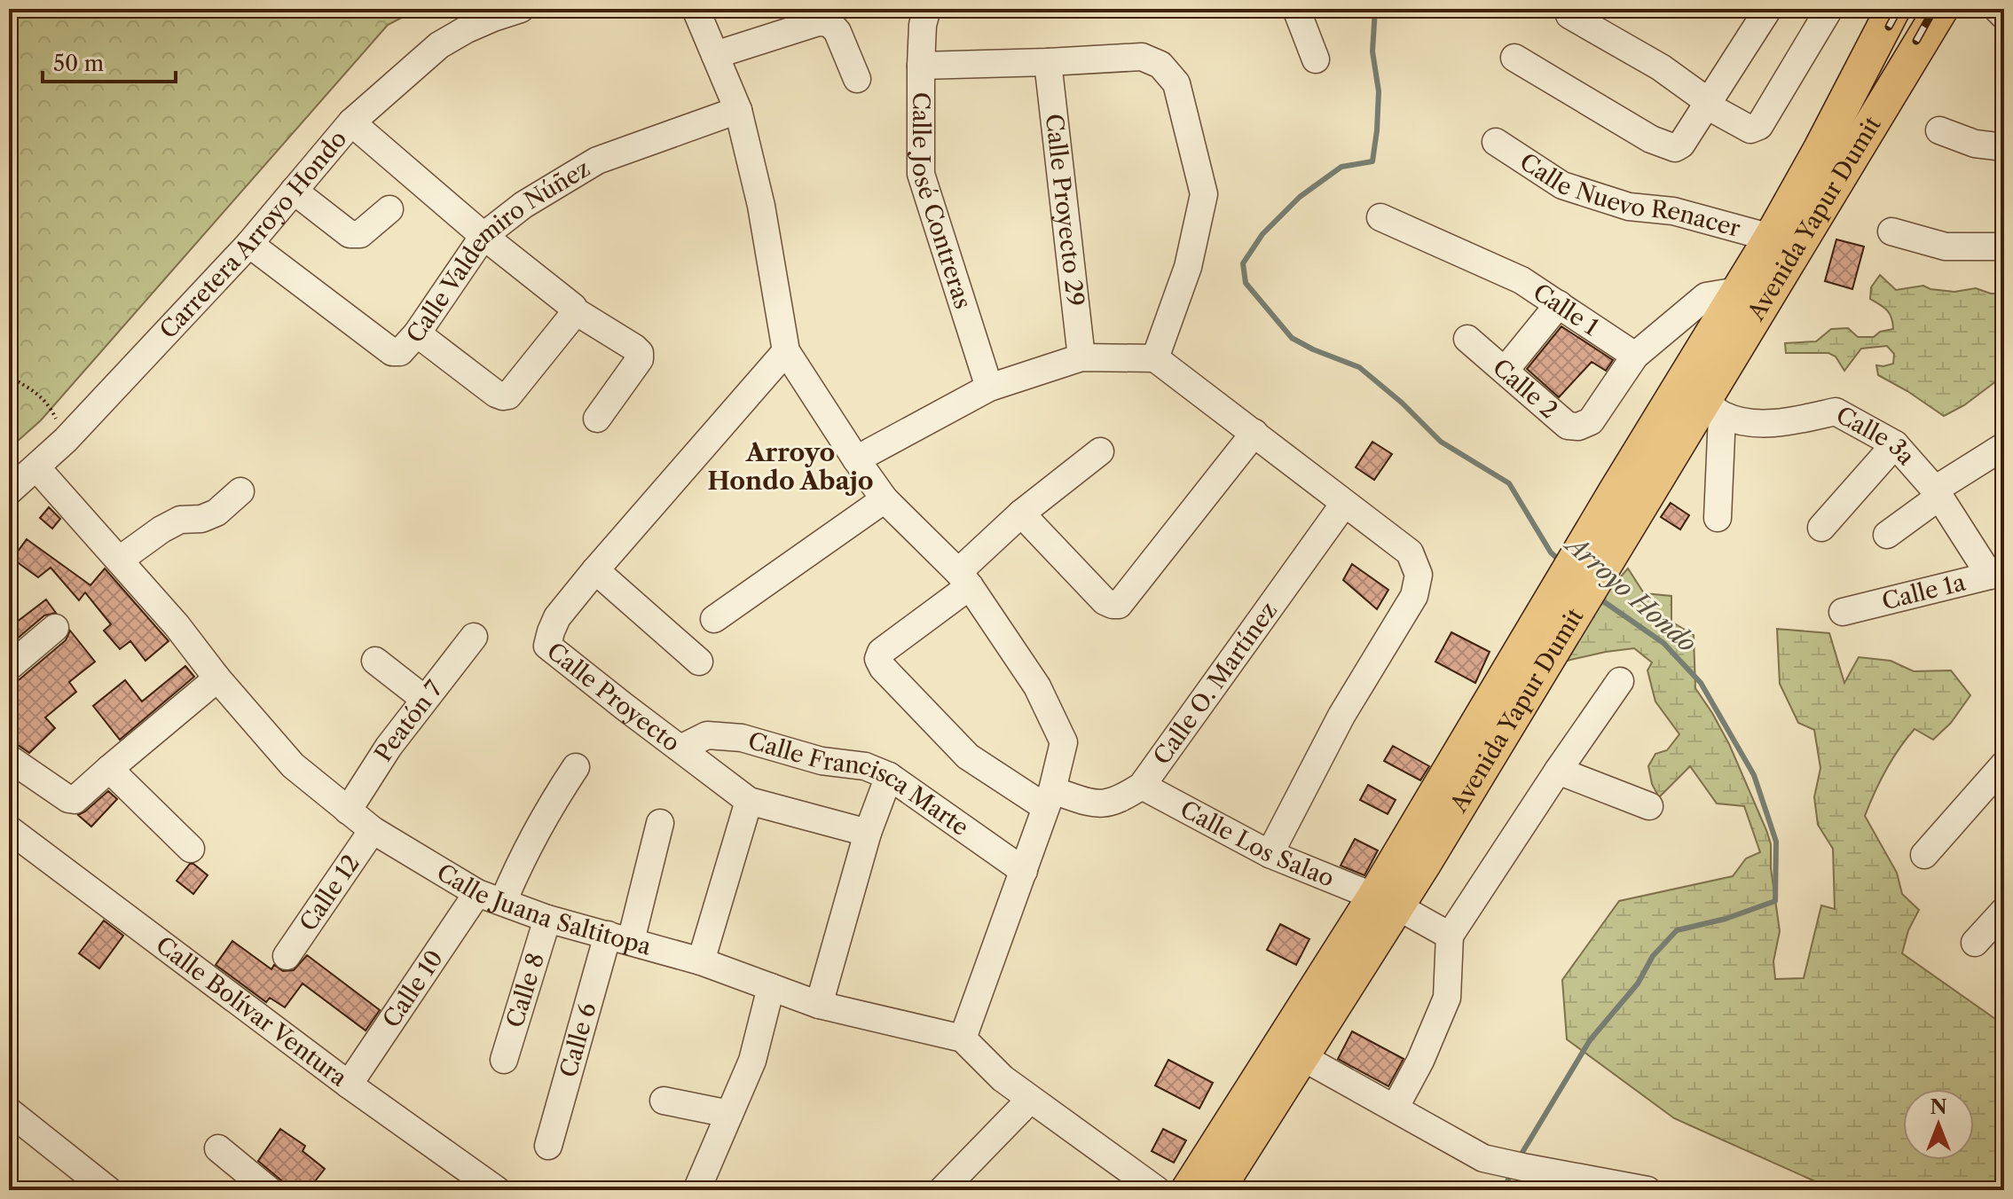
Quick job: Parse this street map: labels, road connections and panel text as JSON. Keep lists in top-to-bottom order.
{
  "streets": {
    "main road": ["Avenida Yapur Dumit"],
    "street": [
      "Calle Nuevo Renacer",
      "Calle José Contreras",
      "Calle Proyecto 29",
      "Carretera Arroyo Hondo",
      "Calle Valdemiro Núñez",
      "Calle 1",
      "Calle 2",
      "Calle 3a",
      "Calle 1a",
      "Calle O. Martínez",
      "Calle Proyecto",
      "Peatón 7",
      "Calle Francisca Marte",
      "Calle Los Salao",
      "Calle 12",
      "Calle Juana Saltitopa",
      "Calle 10",
      "Calle 8",
      "Calle Bolívar Ventura",
      "Calle 6"
    ]
  },
  "crossings": [
    ["Calle Nuevo Renacer", "Avenida Yapur Dumit"],
    ["Avenida Yapur Dumit", "Calle 3a"],
    ["Avenida Yapur Dumit", "Calle Los Salao"],
    ["Carretera Arroyo Hondo", "Calle Valdemiro Núñez"],
    ["Carretera Arroyo Hondo", "Calle Juana Saltitopa"],
    ["Calle 1", "Calle 2"],
    ["Calle 3a", "Calle 1a"],
    ["Calle O. Martínez", "Calle Los Salao"],
    ["Calle Proyecto", "Calle Francisca Marte"],
    ["Peatón 7", "Calle Juana Saltitopa"],
    ["Calle 12", "Calle Juana Saltitopa"],
    ["Calle Juana Saltitopa", "Calle 10"],
    ["Calle Juana Saltitopa", "Calle 8"],
    ["Calle Juana Saltitopa", "Calle 6"],
    ["Calle 10", "Calle Bolívar Ventura"]
  ],
  "districts": ["Arroyo Hondo Abajo"],
  "water": ["Arroyo Hondo"],
  "scale_bar": "50 m",
  "north": "top"
}
